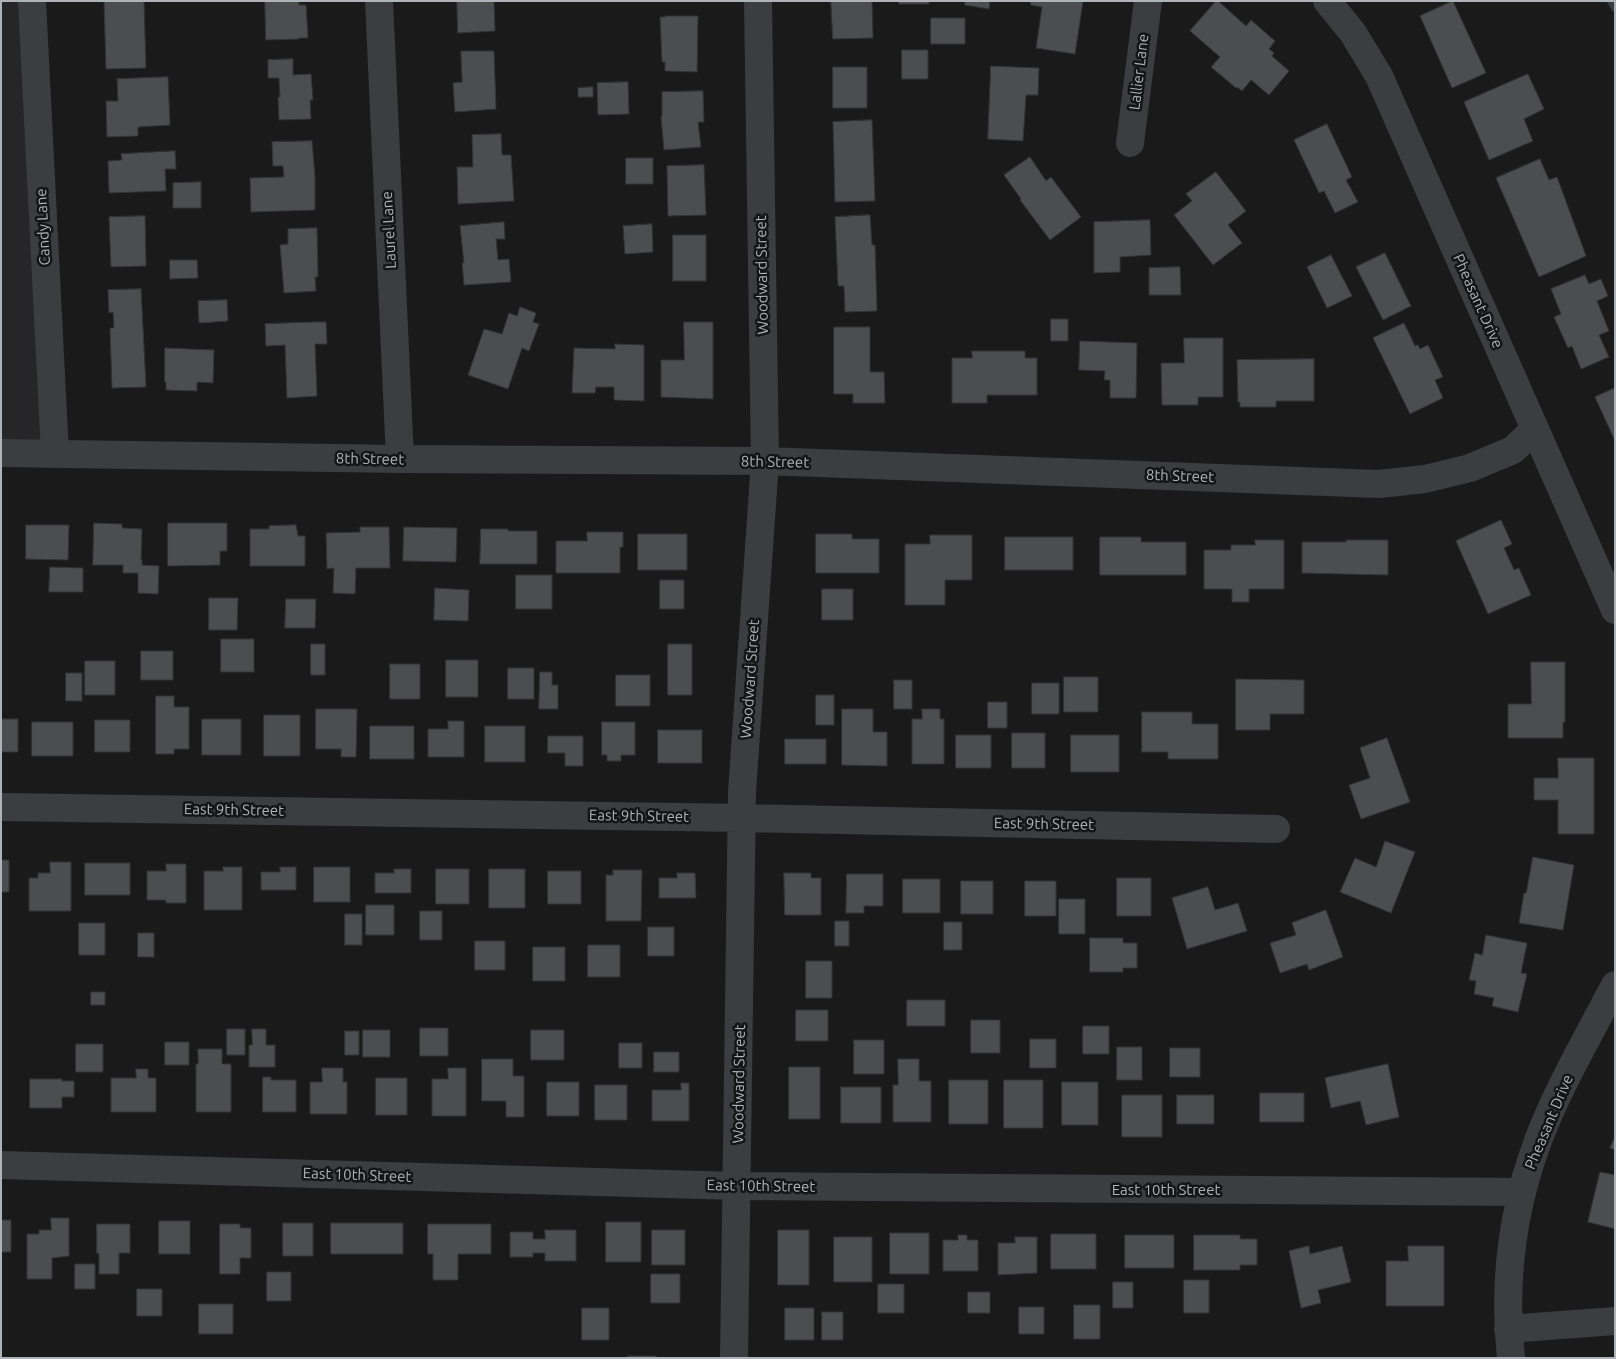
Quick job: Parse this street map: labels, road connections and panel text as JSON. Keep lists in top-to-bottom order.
{
  "streets": {
    "street": [
      "Lallier Lane",
      "Candy Lane",
      "Laurel Lane",
      "Woodward Street",
      "Pheasant Drive",
      "8th Street",
      "East 9th Street",
      "East 10th Street"
    ]
  },
  "crossings": [
    ["Candy Lane", "8th Street"],
    ["Laurel Lane", "8th Street"],
    ["Woodward Street", "8th Street"],
    ["Woodward Street", "East 9th Street"],
    ["Woodward Street", "East 10th Street"],
    ["Pheasant Drive", "8th Street"],
    ["Pheasant Drive", "East 10th Street"]
  ]
}
